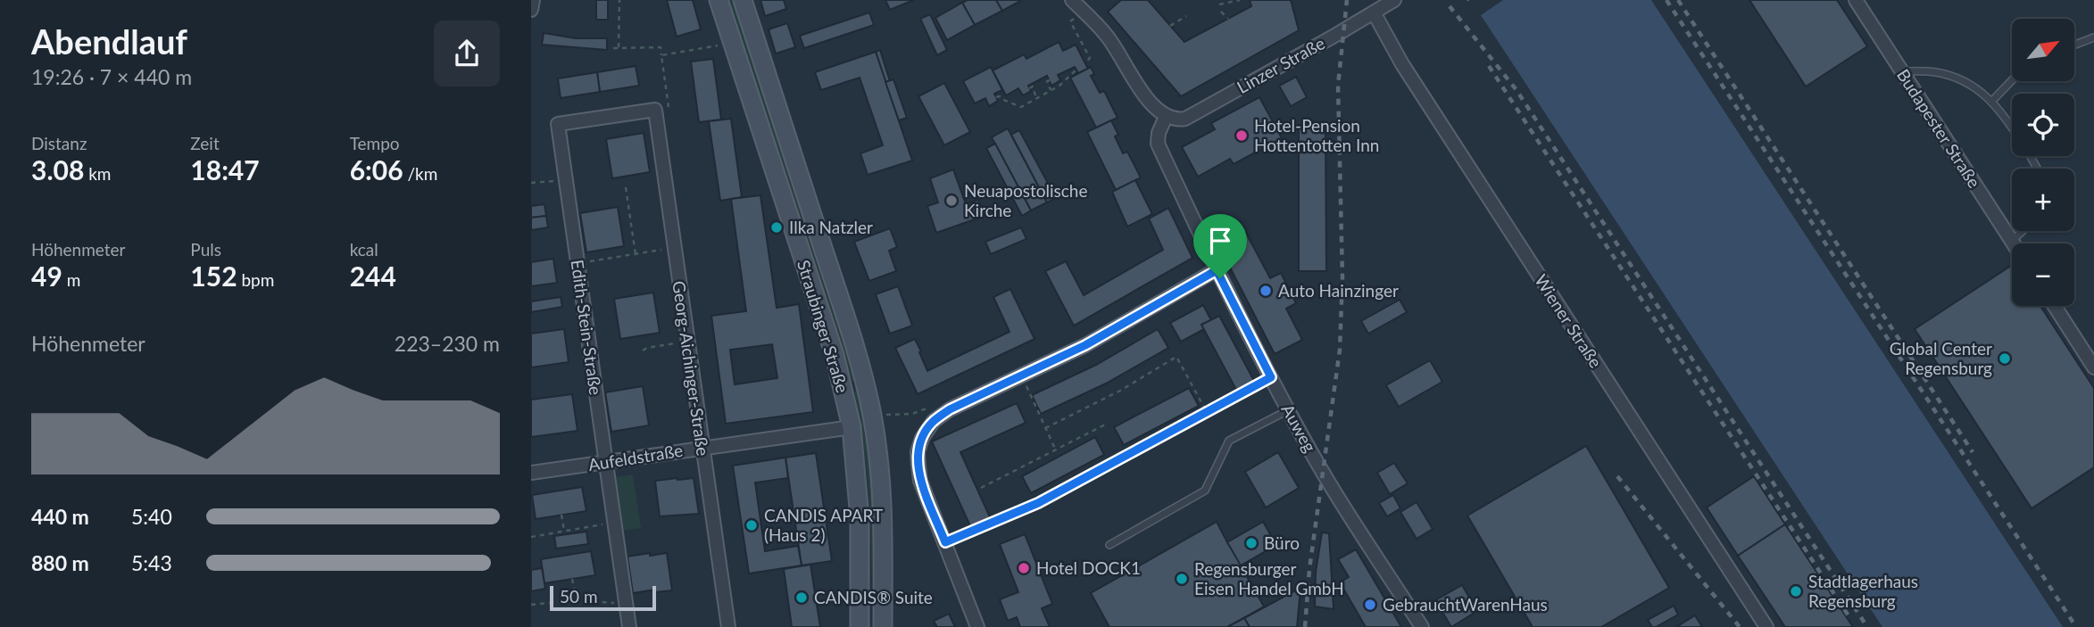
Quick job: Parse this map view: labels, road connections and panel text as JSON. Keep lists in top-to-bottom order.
{
  "streets": {
    "main road": ["Straubinger Straße"],
    "street": [
      "Linzer Straße",
      "Budapester Straße",
      "Wiener Straße",
      "Edith-Stein-Straße",
      "Georg-Aichinger-Straße",
      "Auweg",
      "Aufeldstraße"
    ]
  },
  "crossings": [
    ["Linzer Straße", "Wiener Straße"],
    ["Linzer Straße", "Auweg"],
    ["Straubinger Straße", "Aufeldstraße"],
    ["Edith-Stein-Straße", "Georg-Aichinger-Straße"],
    ["Edith-Stein-Straße", "Aufeldstraße"],
    ["Georg-Aichinger-Straße", "Aufeldstraße"]
  ],
  "places": [
    "Hotel-Pension Hottentotten Inn",
    "Neuapostolische Kirche",
    "Ilka Natzler",
    "Auto Hainzinger",
    "Global Center Regensburg",
    "CANDIS APART (Haus 2)",
    "Büro",
    "Hotel DOCK1",
    "Regensburger Eisen Handel GmbH",
    "Stadtlagerhaus Regensburg",
    "CANDIS® Suite",
    "GebrauchtWarenHaus"
  ],
  "scale_bar": "50 m",
  "north": "top right",
  "page": {
    "heading": ["Abendlauf", "19:26 · 7 × 440 m"],
    "map_buttons": ["+", "−"],
    "stats": [
      ["Distanz", "3.08 km"],
      ["Zeit", "18:47"],
      ["Tempo", "6:06 /km"],
      ["Höhenmeter", "49 m"],
      ["Puls", "152 bpm"],
      ["kcal", "244"]
    ],
    "chart": ["Höhenmeter", "223–230 m"],
    "list": [
      {
        "name": "440 m",
        "note": "5:40"
      },
      {
        "name": "880 m",
        "note": "5:43"
      }
    ],
    "scale": "50 m"
  }
}
